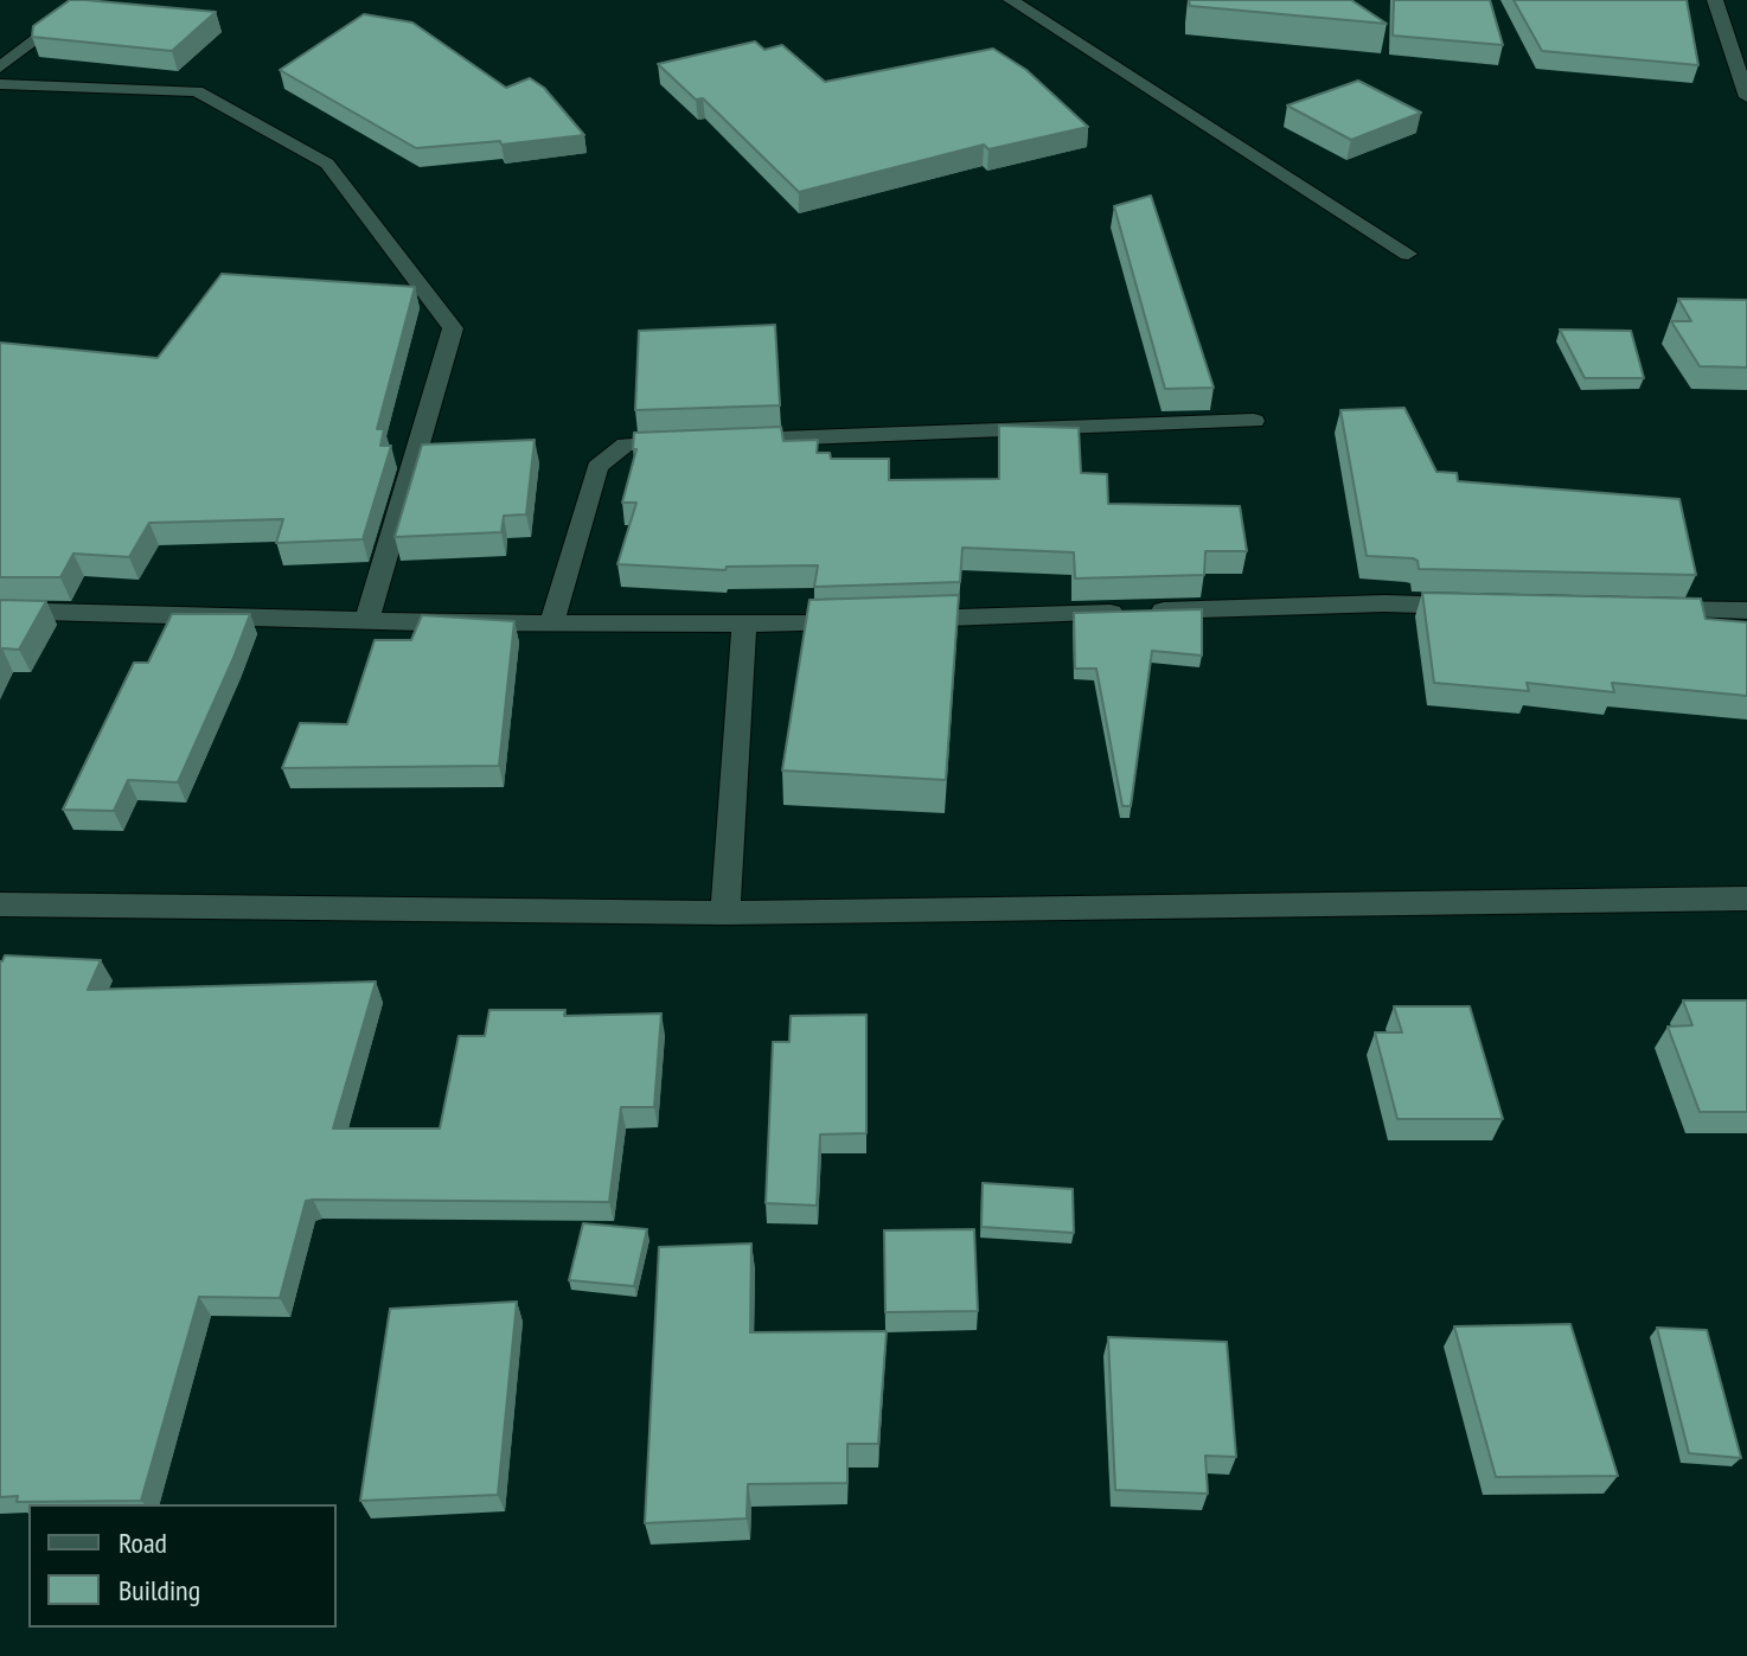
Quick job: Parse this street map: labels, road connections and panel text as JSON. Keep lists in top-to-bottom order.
{
  "legend": ["Road", "Building"]
}
